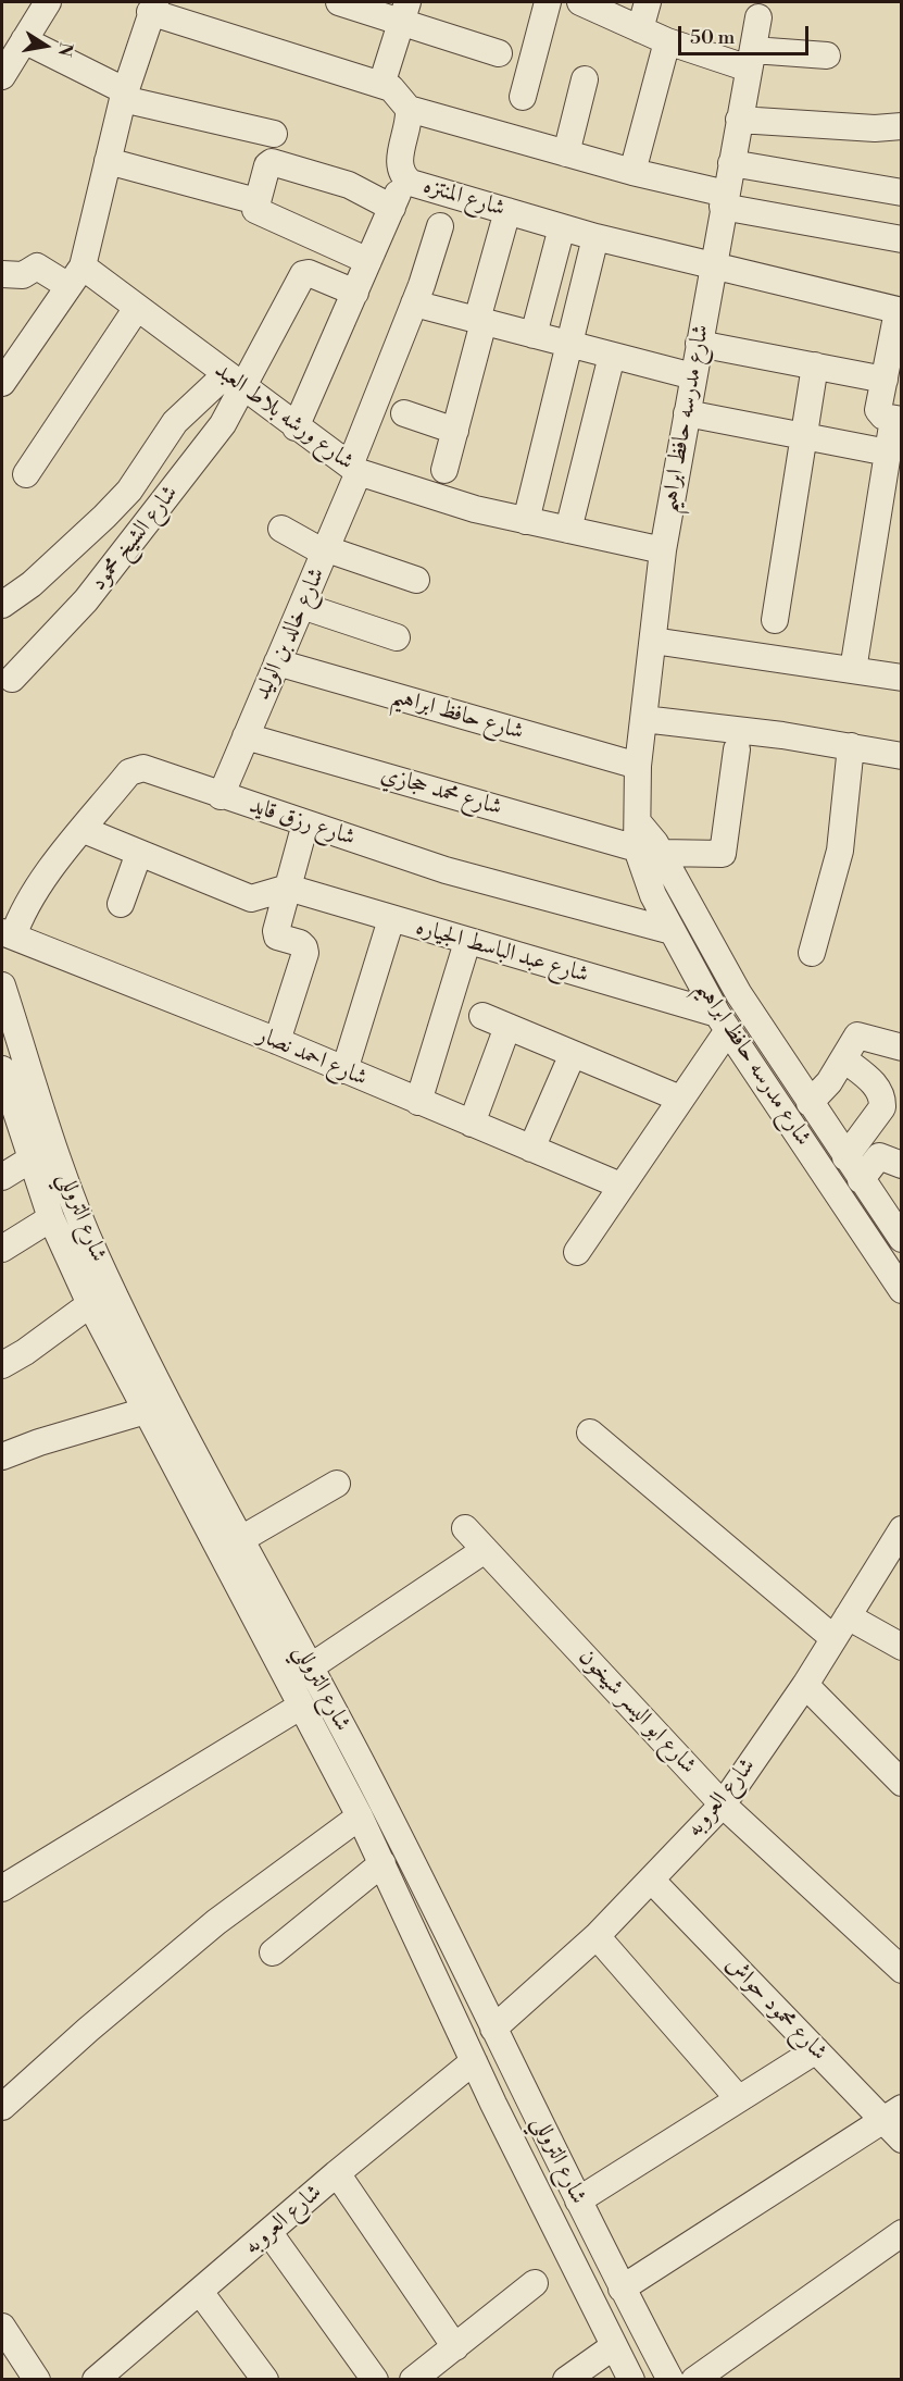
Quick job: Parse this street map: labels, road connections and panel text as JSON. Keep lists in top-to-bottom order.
{
  "streets": {
    "street": [
      "شارع المنتزه",
      "شارع ورشه بلاط العبد",
      "شارع مدرسه حافظ ابراهيم",
      "شارع الشيخ محمود",
      "شارع خالد بن الوليد",
      "شارع حافظ ابراهيم",
      "شارع محمد حجازي",
      "شارع رزق قايد",
      "شارع عبد الباسط الجياره",
      "شارع احمد نصار",
      "شارع التروللي",
      "شارع ابو اليسر شيخون",
      "شارع العروبه",
      "شارع محمود حواش"
    ]
  },
  "crossings": [
    ["شارع المنتزه", "شارع مدرسه حافظ ابراهيم"],
    ["شارع ورشه بلاط العبد", "شارع مدرسه حافظ ابراهيم"],
    ["شارع ورشه بلاط العبد", "شارع الشيخ محمود"],
    ["شارع ورشه بلاط العبد", "شارع خالد بن الوليد"],
    ["شارع مدرسه حافظ ابراهيم", "شارع حافظ ابراهيم"],
    ["شارع مدرسه حافظ ابراهيم", "شارع محمد حجازي"],
    ["شارع مدرسه حافظ ابراهيم", "شارع رزق قايد"],
    ["شارع مدرسه حافظ ابراهيم", "شارع عبد الباسط الجياره"],
    ["شارع خالد بن الوليد", "شارع حافظ ابراهيم"],
    ["شارع خالد بن الوليد", "شارع محمد حجازي"],
    ["شارع خالد بن الوليد", "شارع رزق قايد"],
    ["شارع رزق قايد", "شارع احمد نصار"],
    ["شارع التروللي", "شارع العروبه"],
    ["شارع ابو اليسر شيخون", "شارع العروبه"],
    ["شارع العروبه", "شارع محمود حواش"]
  ],
  "scale_bar": "50 m",
  "north": "right"
}
